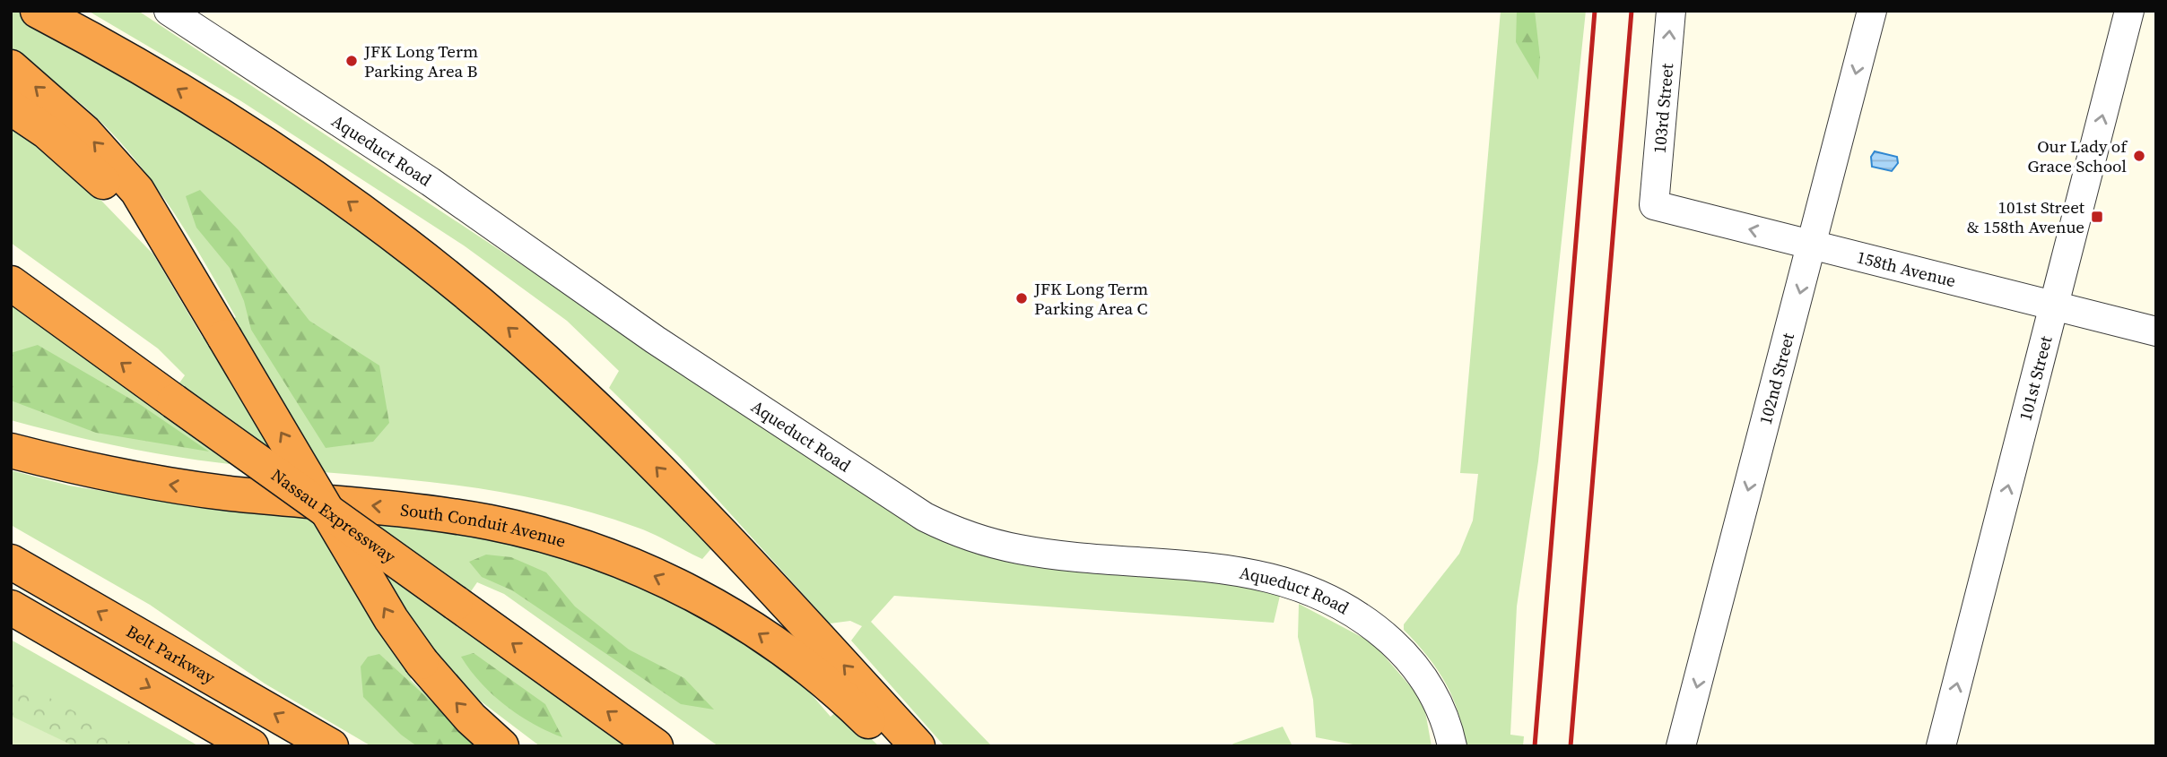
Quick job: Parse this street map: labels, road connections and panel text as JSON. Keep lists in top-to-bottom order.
{
  "streets": {
    "highway": ["Nassau Expressway", "South Conduit Avenue", "Belt Parkway"],
    "street": [
      "103rd Street",
      "Aqueduct Road",
      "158th Avenue",
      "102nd Street",
      "101st Street"
    ]
  },
  "crossings": [
    ["103rd Street", "158th Avenue"],
    ["158th Avenue", "102nd Street"],
    ["158th Avenue", "101st Street"]
  ],
  "one_way": ["103rd Street", "102nd Street", "101st Street"],
  "places": {
    "other": ["JFK Long Term Parking Area B", "Our Lady of Grace School", "JFK Long Term Parking Area C"],
    "transit": ["101st Street & 158th Avenue"]
  }
}
